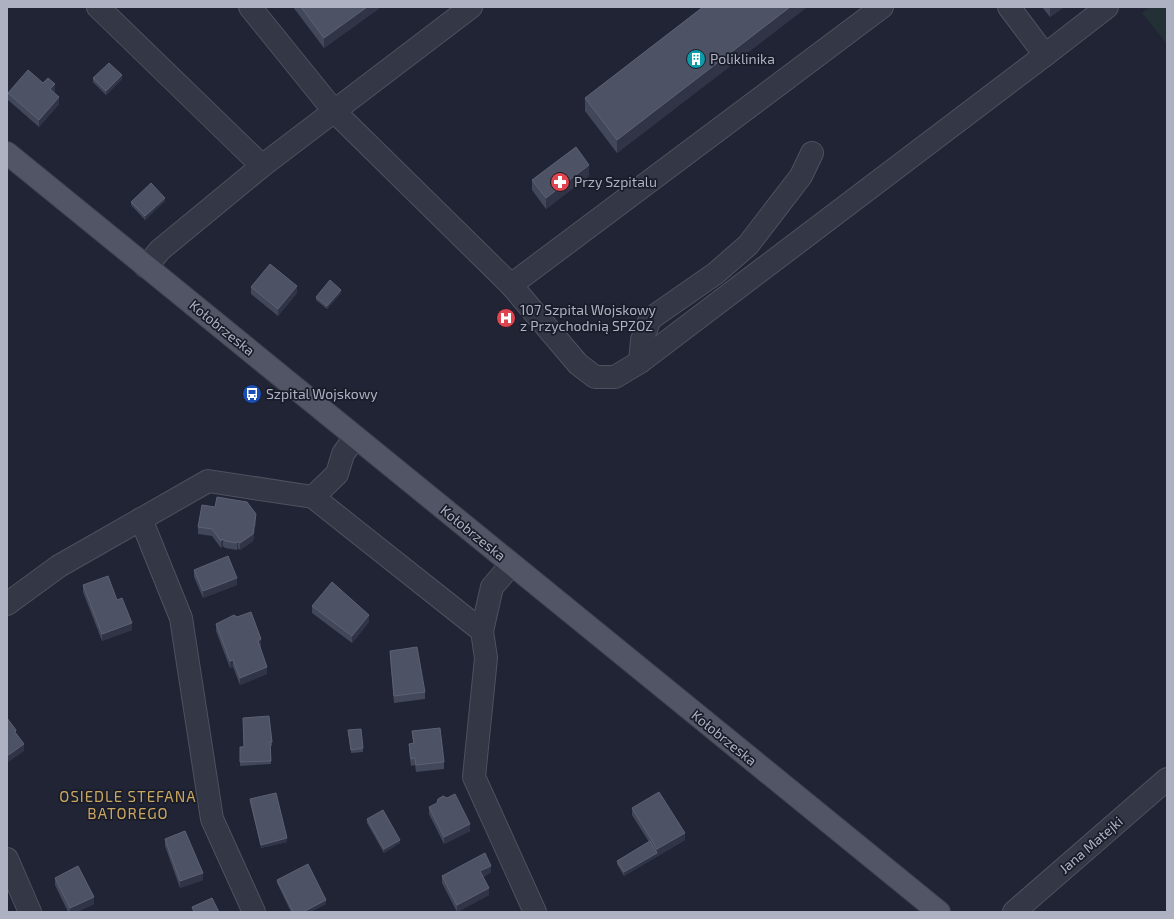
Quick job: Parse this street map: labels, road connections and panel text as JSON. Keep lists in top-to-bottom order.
{
  "streets": {
    "main road": ["Kołobrzeska"],
    "street": ["Jana Matejki"]
  },
  "districts": ["OSIEDLE STEFANA BATOREGO"],
  "places": {
    "building": ["Poliklinika"],
    "pharmacy": ["Przy Szpitalu"],
    "hospital": ["107 Szpital Wojskowy z Przychodnią SPZOZ"],
    "bus stop": ["Szpital Wojskowy"]
  }
}
